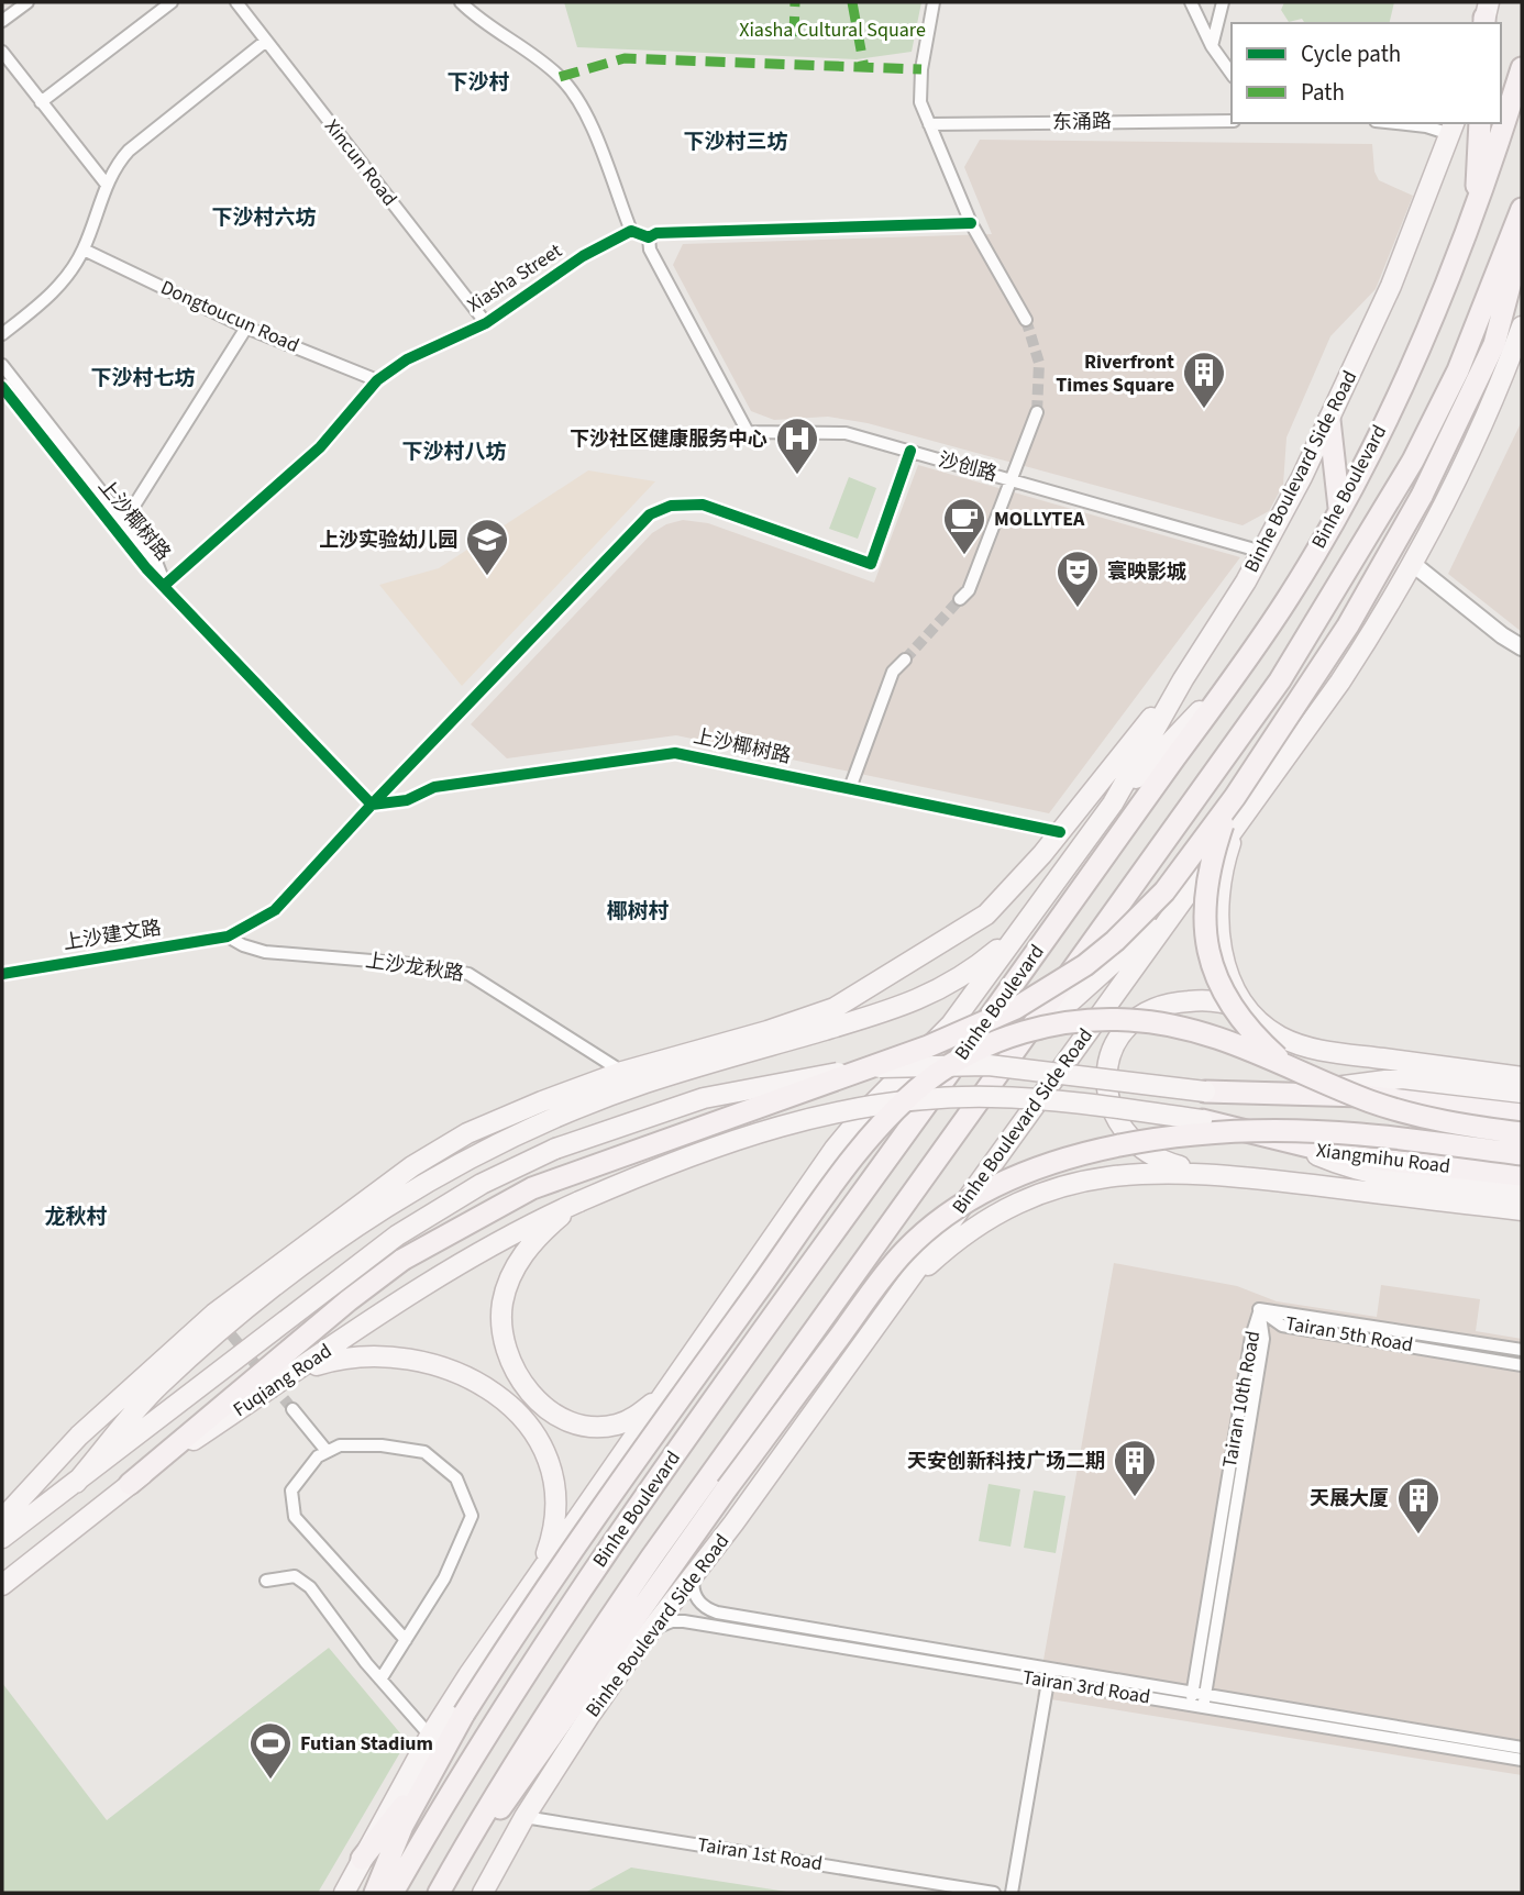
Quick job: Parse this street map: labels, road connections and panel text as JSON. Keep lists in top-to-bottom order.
{
  "streets": {
    "highway": ["Binhe Boulevard", "Xiangmihu Road"],
    "main road": ["Binhe Boulevard Side Road", "Fuqiang Road"],
    "street": [
      "东涌路",
      "Xincun Road",
      "Xiasha Street",
      "Dongtoucun Road",
      "沙创路",
      "上沙椰树路",
      "上沙建文路",
      "上沙龙秋路",
      "Tairan 5th Road",
      "Tairan 10th Road",
      "Tairan 3rd Road",
      "Tairan 1st Road"
    ]
  },
  "crossings": [
    ["Xincun Road", "Xiasha Street"],
    ["Xiasha Street", "Dongtoucun Road"],
    ["Xiasha Street", "上沙椰树路"],
    ["沙创路", "Binhe Boulevard Side Road"],
    ["Binhe Boulevard Side Road", "Binhe Boulevard"],
    ["Binhe Boulevard Side Road", "Tairan 3rd Road"],
    ["Binhe Boulevard Side Road", "Tairan 1st Road"],
    ["上沙建文路", "上沙龙秋路"],
    ["Xiangmihu Road", "Fuqiang Road"],
    ["Tairan 5th Road", "Tairan 10th Road"],
    ["Tairan 10th Road", "Tairan 3rd Road"]
  ],
  "districts": [
    "下沙村",
    "下沙村三坊",
    "下沙村六坊",
    "下沙村七坊",
    "下沙村八坊",
    "椰树村",
    "龙秋村"
  ],
  "parks": ["Xiasha Cultural Square"],
  "places": {
    "building": ["Riverfront Times Square", "天安创新科技广场二期", "天展大厦"],
    "hospital": ["下沙社区健康服务中心"],
    "cafe": ["MOLLYTEA"],
    "school or university": ["上沙实验幼儿园"],
    "theatre": ["寰映影城"],
    "sports": ["Futian Stadium"]
  },
  "legend": ["Cycle path", "Path"]
}
